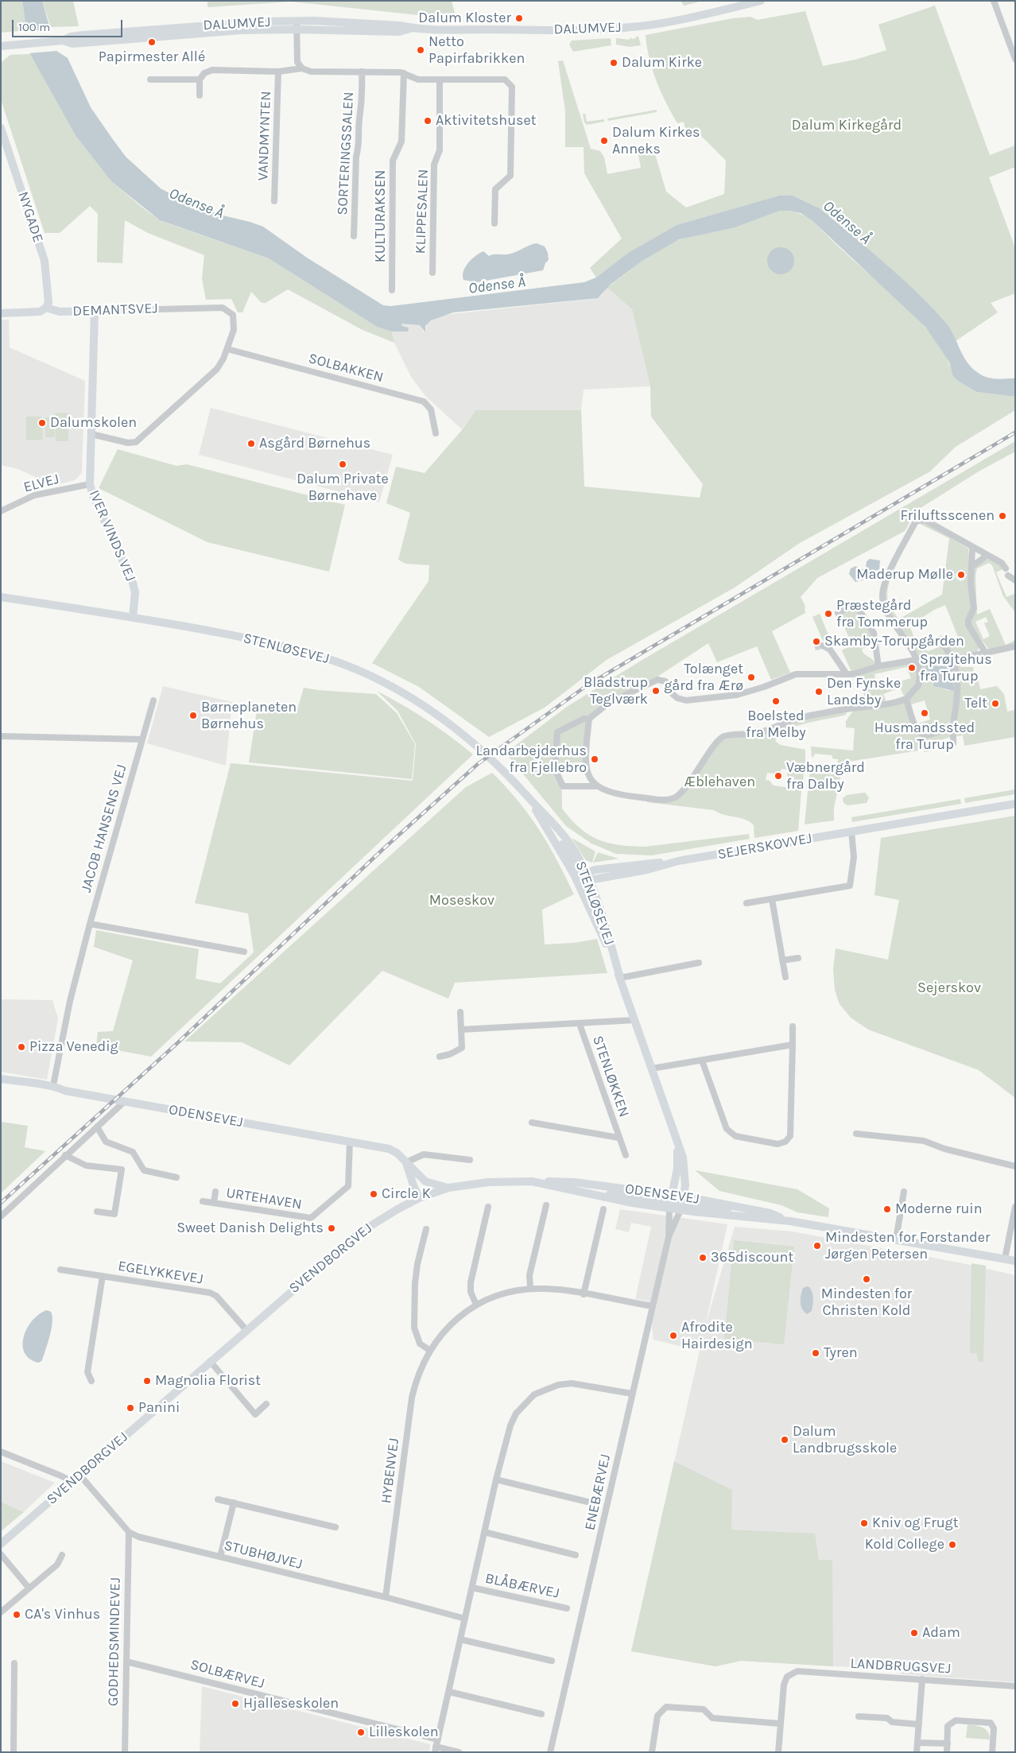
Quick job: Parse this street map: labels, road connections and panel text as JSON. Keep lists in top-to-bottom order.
{
  "streets": {
    "street": [
      "DALUMVEJ",
      "VANDMYNTEN",
      "SORTERINGSSALEN",
      "KLIPPESALEN",
      "KULTURAKSEN",
      "NYGADE",
      "DEMANTSVEJ",
      "SOLBAKKEN",
      "ELVEJ",
      "IVER VINDS VEJ",
      "STENLØSEVEJ",
      "JACOB HANSENS VEJ",
      "SEJERSKOVVEJ",
      "STENLØKKEN",
      "ODENSEVEJ",
      "URTEHAVEN",
      "SVENDBORGVEJ",
      "EGELYKKEVEJ",
      "HYBENVEJ",
      "ENEBÆRVEJ",
      "STUBHØJVEJ",
      "BLÅBÆRVEJ",
      "GODHEDSMINDEVEJ",
      "LANDBRUGSVEJ",
      "SOLBÆRVEJ"
    ]
  },
  "crossings": [
    ["NYGADE", "DEMANTSVEJ"],
    ["DEMANTSVEJ", "SOLBAKKEN"],
    ["DEMANTSVEJ", "IVER VINDS VEJ"],
    ["ELVEJ", "IVER VINDS VEJ"],
    ["IVER VINDS VEJ", "STENLØSEVEJ"],
    ["STENLØSEVEJ", "SEJERSKOVVEJ"],
    ["STENLØSEVEJ", "STENLØKKEN"],
    ["STENLØSEVEJ", "ODENSEVEJ"],
    ["STENLØSEVEJ", "SVENDBORGVEJ"],
    ["STENLØSEVEJ", "ENEBÆRVEJ"],
    ["JACOB HANSENS VEJ", "ODENSEVEJ"],
    ["ODENSEVEJ", "URTEHAVEN"],
    ["ODENSEVEJ", "SVENDBORGVEJ"],
    ["ODENSEVEJ", "ENEBÆRVEJ"],
    ["SVENDBORGVEJ", "EGELYKKEVEJ"],
    ["SVENDBORGVEJ", "ENEBÆRVEJ"],
    ["SVENDBORGVEJ", "STUBHØJVEJ"],
    ["HYBENVEJ", "ENEBÆRVEJ"],
    ["HYBENVEJ", "STUBHØJVEJ"],
    ["ENEBÆRVEJ", "BLÅBÆRVEJ"],
    ["STUBHØJVEJ", "BLÅBÆRVEJ"],
    ["STUBHØJVEJ", "GODHEDSMINDEVEJ"],
    ["BLÅBÆRVEJ", "SOLBÆRVEJ"],
    ["GODHEDSMINDEVEJ", "SOLBÆRVEJ"]
  ],
  "water": ["Odense Å"],
  "parks": [
    "Dalum Kirkegård",
    "Æblehaven",
    "Moseskov",
    "Sejerskov"
  ],
  "places": [
    "Dalum Kloster",
    "Papirmester Allé",
    "Netto Papirfabrikken",
    "Dalum Kirke",
    "Aktivitetshuset",
    "Dalum Kirkes Anneks",
    "Dalumskolen",
    "Asgård Børnehus",
    "Dalum Private Børnehave",
    "Friluftsscenen",
    "Maderup Mølle",
    "Præstegård fra Tommerup",
    "Skamby-Torupgården",
    "Sprøjtehus fra Turup",
    "Tolænget gård fra Ærø",
    "Bladstrup Teglværk",
    "Den Fynske Landsby",
    "Boelsted fra Melby",
    "Telt",
    "Husmandssted fra Turup",
    "Børneplaneten Børnehus",
    "Landarbejderhus fra Fjellebro",
    "Væbnergård fra Dalby",
    "Pizza Venedig",
    "Circle K",
    "Moderne ruin",
    "Sweet Danish Delights",
    "Mindesten for Forstander Jørgen Petersen",
    "365discount",
    "Mindesten for Christen Kold",
    "Afrodite Hairdesign",
    "Tyren",
    "Magnolia Florist",
    "Panini",
    "Dalum Landbrugsskole",
    "Kniv og Frugt",
    "Kold College",
    "CA's Vinhus",
    "Adam",
    "Hjalleseskolen",
    "Lilleskolen"
  ],
  "scale_bar": "100 m"
}
